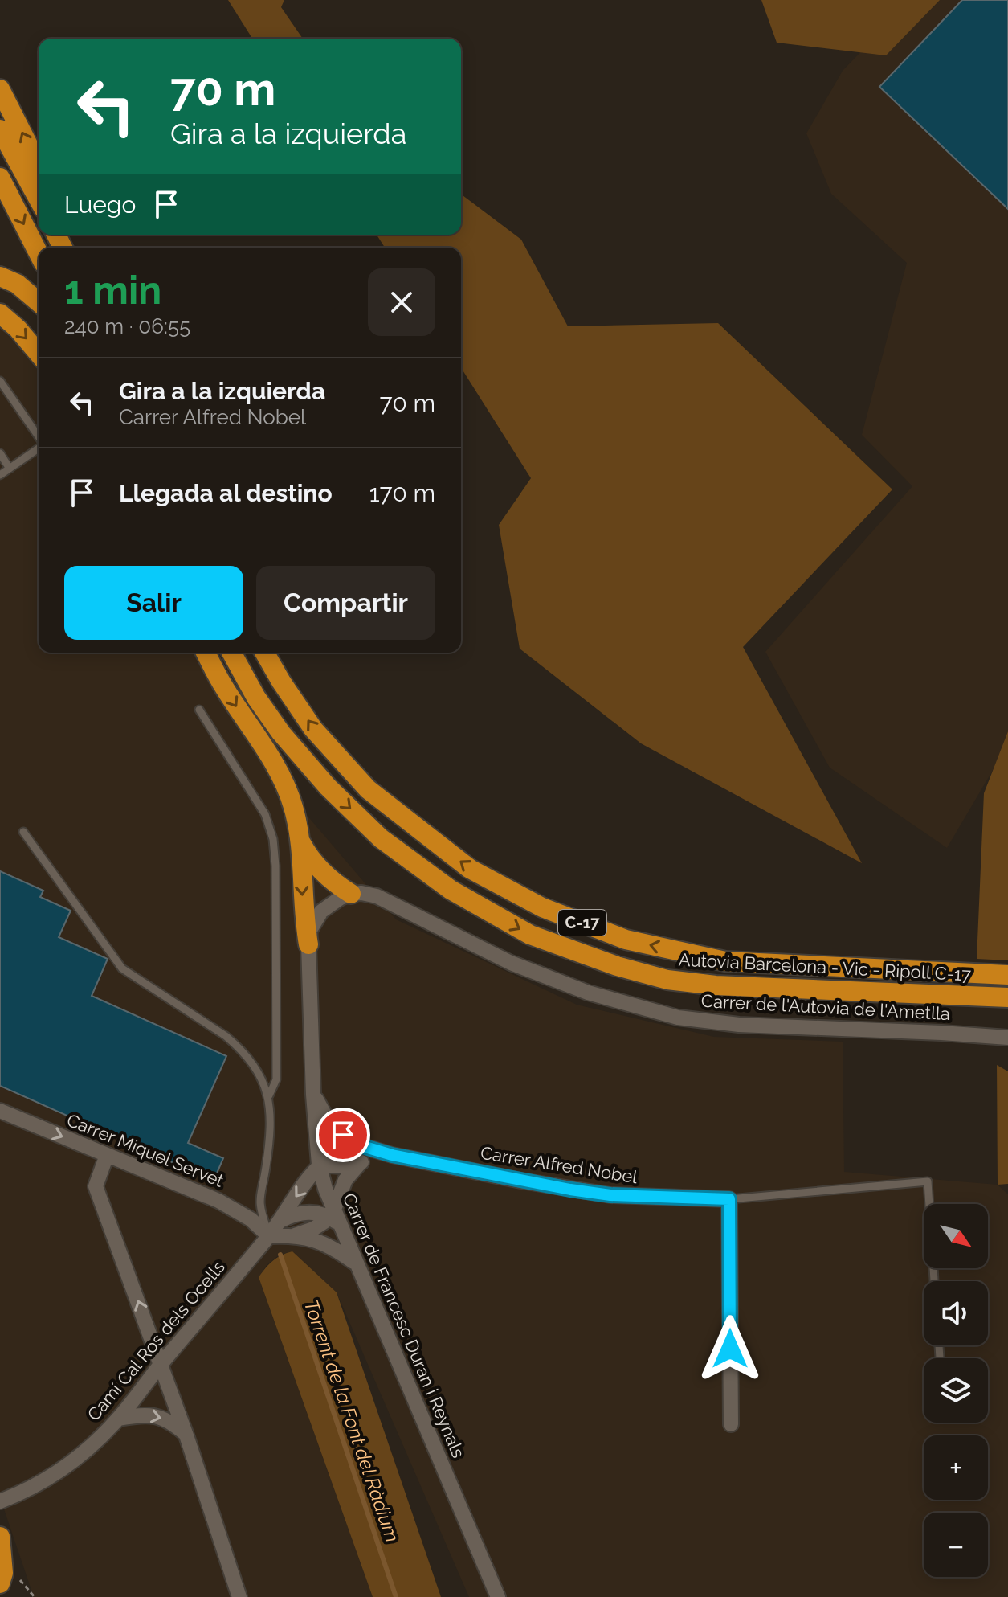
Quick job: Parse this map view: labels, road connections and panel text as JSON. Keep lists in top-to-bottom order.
{
  "streets": {
    "highway": ["C-17", "Autovia Barcelona - Vic - Ripoll C-17"],
    "street": [
      "Carrer de l'Autovia de l'Ametlla",
      "Carrer Miquel Servet",
      "Carrer Alfred Nobel",
      "Carrer de Francesc Duran i Reynals",
      "Camí Cal Ros dels Ocells"
    ]
  },
  "crossings": [
    ["Carrer Miquel Servet", "Camí Cal Ros dels Ocells"],
    ["Carrer Alfred Nobel", "Carrer de Francesc Duran i Reynals"],
    ["Carrer Alfred Nobel", "Camí Cal Ros dels Ocells"],
    ["Carrer de Francesc Duran i Reynals", "Camí Cal Ros dels Ocells"]
  ],
  "one_way": ["Carrer Miquel Servet"],
  "water": ["Torrent de la Font del Ràdium"],
  "north": "bottom right",
  "page": {
    "turn": ["70 m", "Gira a la izquierda"],
    "then": "Luego",
    "heading": ["1 min", "240 m · 06:55"],
    "list": [
      {
        "name": "Gira a la izquierda",
        "note": "Carrer Alfred Nobel",
        "value": "70 m"
      },
      {
        "name": "Llegada al destino",
        "value": "170 m"
      }
    ],
    "buttons": ["Salir", "Compartir"],
    "map_buttons": ["+", "−"]
  }
}
